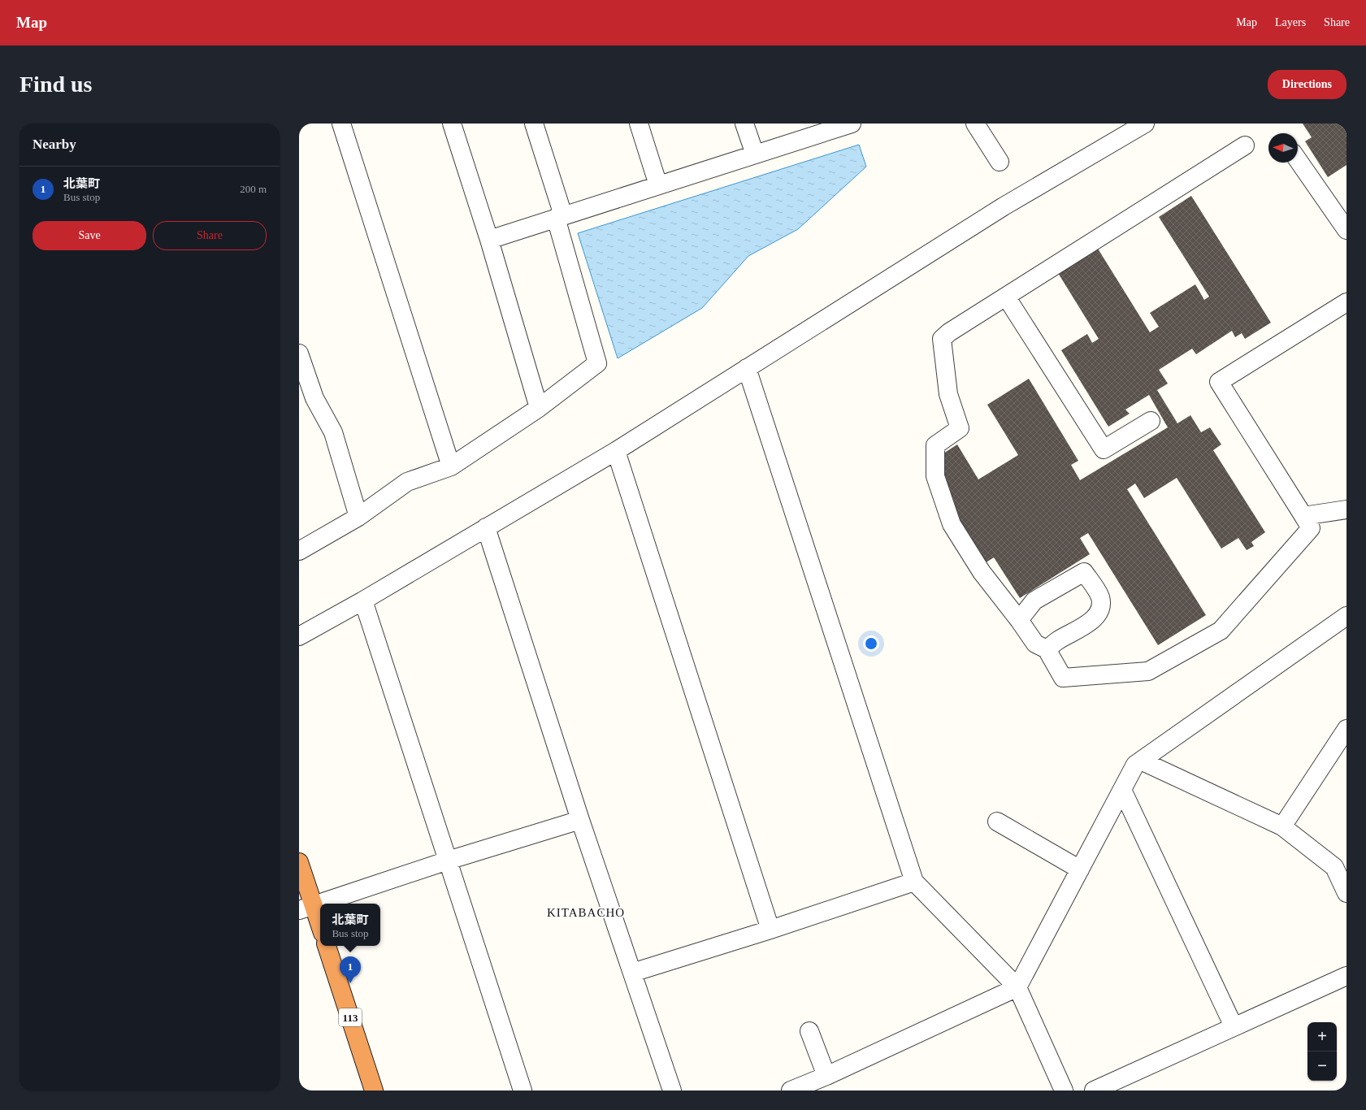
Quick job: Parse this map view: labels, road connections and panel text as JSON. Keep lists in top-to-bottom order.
{
  "streets": {
    "highway": ["113"]
  },
  "districts": ["KITABACHO"],
  "north": "left",
  "page": {
    "header": "Map",
    "nav": ["Map", "Layers", "Share"],
    "buttons": [
      "Directions",
      ["Save", "Share"]
    ],
    "title": "Find us",
    "heading": "Nearby",
    "list": [
      {
        "mark": "1",
        "name": "北葉町",
        "note": "Bus stop",
        "value": "200 m"
      }
    ],
    "popup": ["北葉町", "Bus stop"],
    "pins": "1",
    "map_buttons": ["+", "−"]
  }
}
